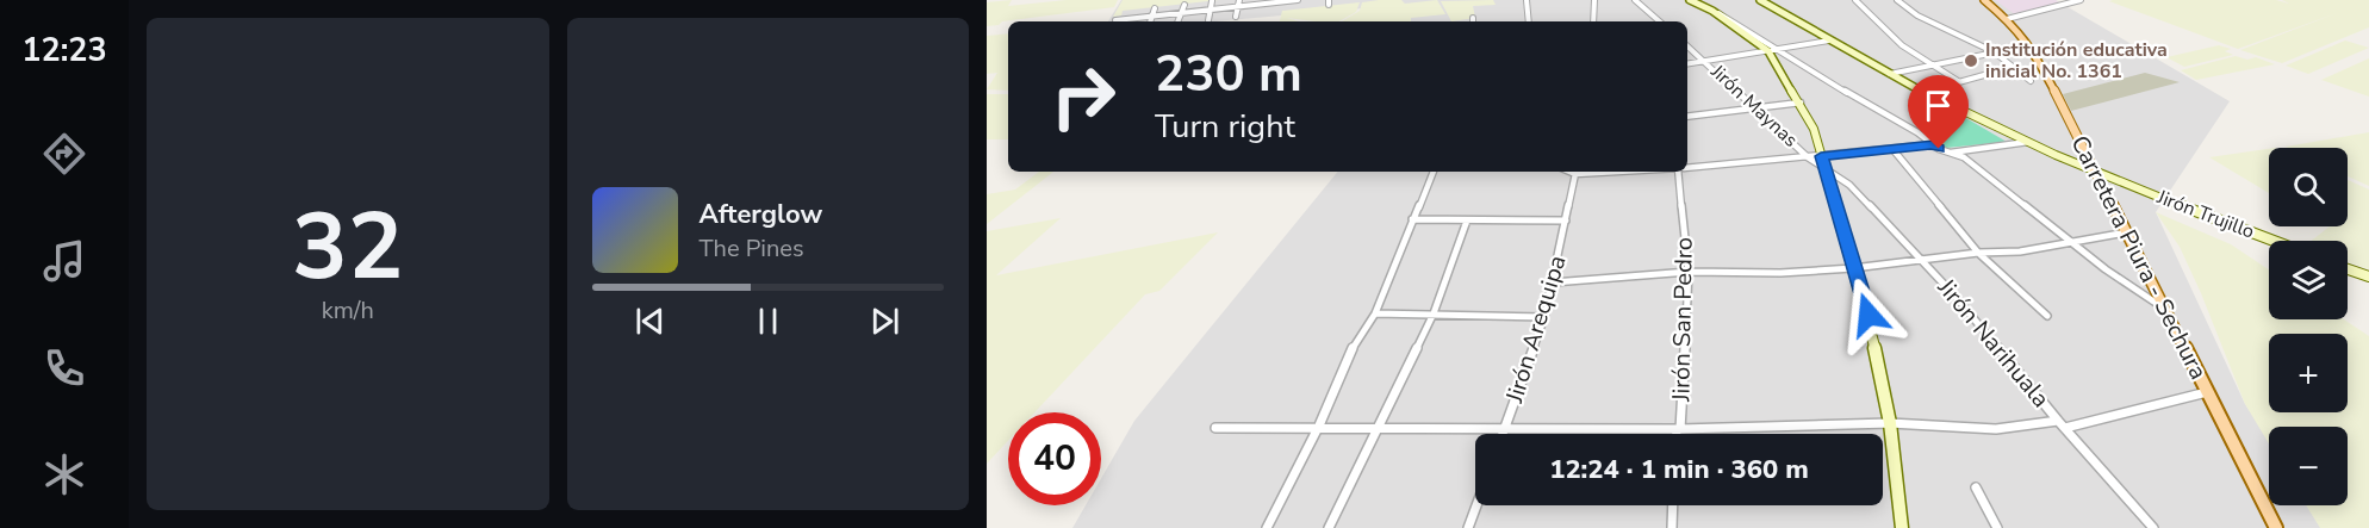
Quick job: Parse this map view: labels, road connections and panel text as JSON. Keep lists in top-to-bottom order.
{
  "streets": {
    "main road": ["Carretera Piura - Sechura"],
    "street": [
      "Jirón Maynas",
      "Jirón Trujillo",
      "Jirón San Pedro",
      "Jirón Arequipa",
      "Jirón Narihuala"
    ]
  },
  "crossings": [
    ["Jirón Maynas", "Jirón Narihuala"],
    ["Jirón Trujillo", "Carretera Piura - Sechura"]
  ],
  "places": ["Institución educativa inicial No. 1361"],
  "page": {
    "tabs": "12:23",
    "tile": ["32", "km/h"],
    "turn": ["230 m", "Turn right"],
    "map_buttons": ["+", "−"],
    "song": ["Afterglow", "The Pines"],
    "limit": "40",
    "trip": "12:24 · 1 min · 360 m"
  }
}
